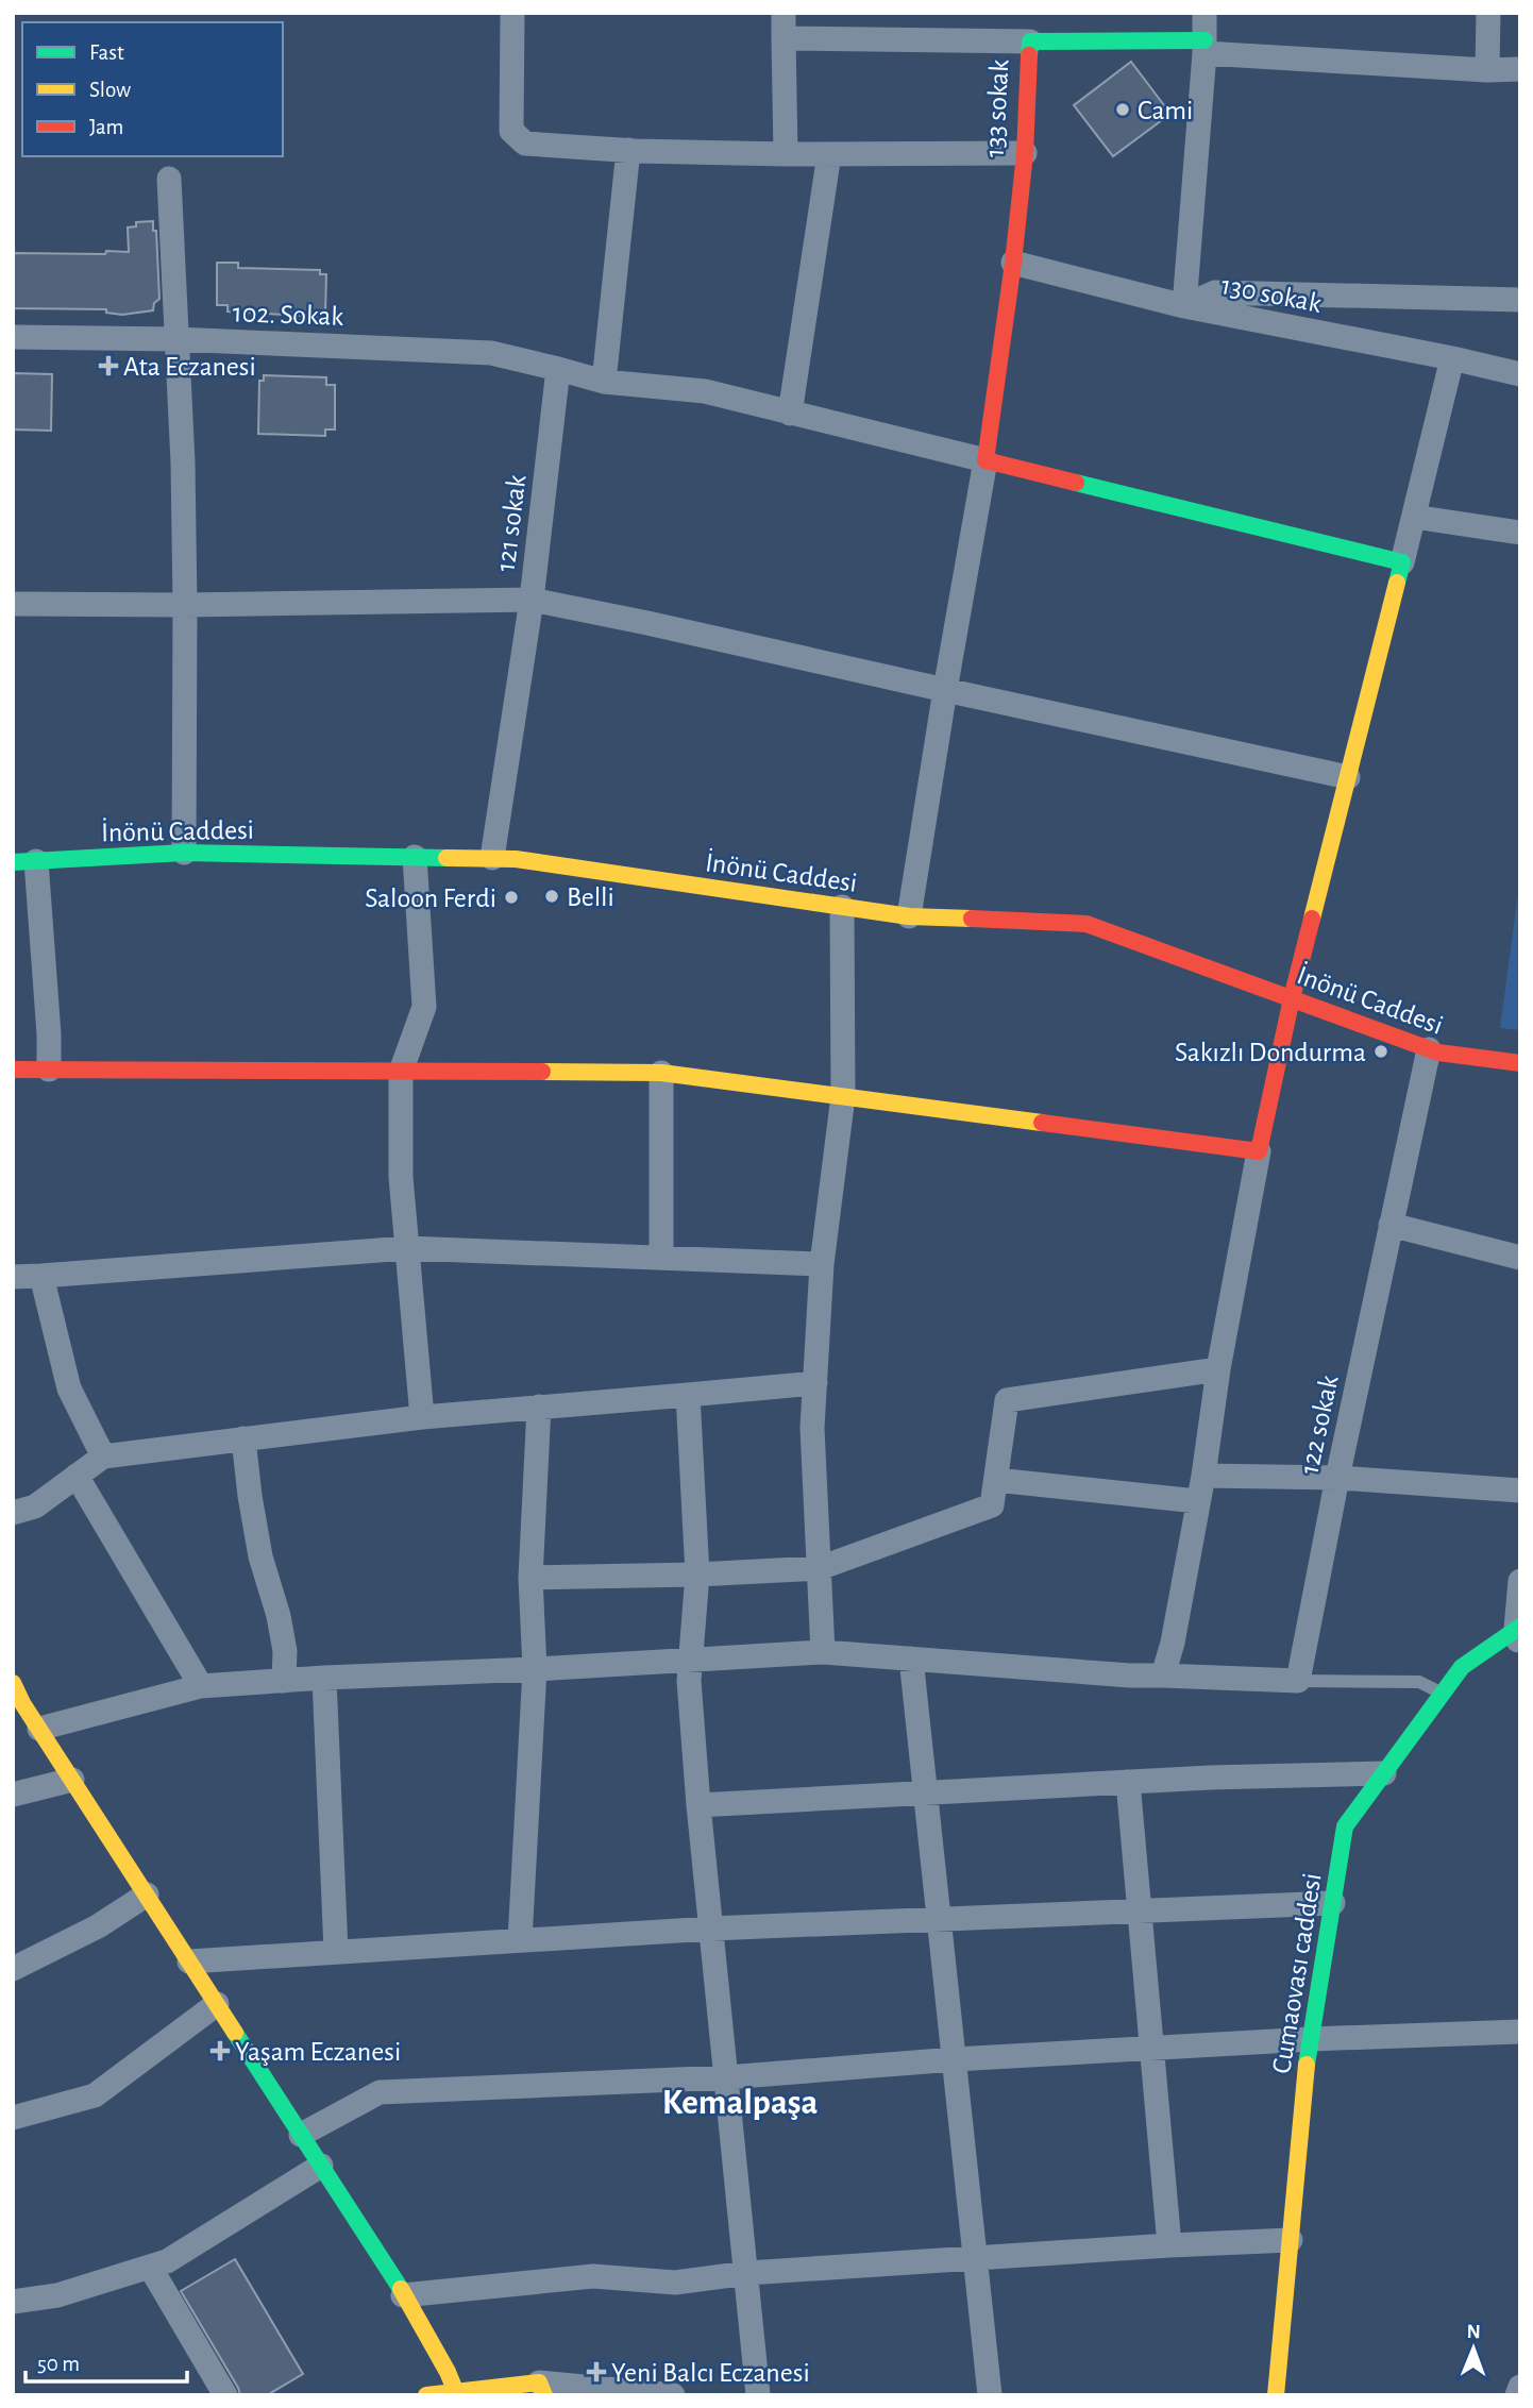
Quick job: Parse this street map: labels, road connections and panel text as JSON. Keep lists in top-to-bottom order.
{
  "streets": {
    "main road": ["133 sokak", "İnönü Caddesi", "Cumaovası caddesi"],
    "street": [
      "130 sokak",
      "102. Sokak",
      "121 sokak",
      "122 sokak"
    ]
  },
  "crossings": [
    ["133 sokak", "130 sokak"],
    ["102. Sokak", "121 sokak"],
    ["İnönü Caddesi", "122 sokak"]
  ],
  "districts": ["Kemalpaşa"],
  "places": {
    "other": [
      "Cami",
      "Belli",
      "Saloon Ferdi",
      "Sakızlı Dondurma"
    ],
    "health": ["Ata Eczanesi", "Yaşam Eczanesi", "Yeni Balcı Eczanesi"]
  },
  "legend": ["Fast", "Slow", "Jam"],
  "scale_bar": "50 m",
  "north": "top"
}
